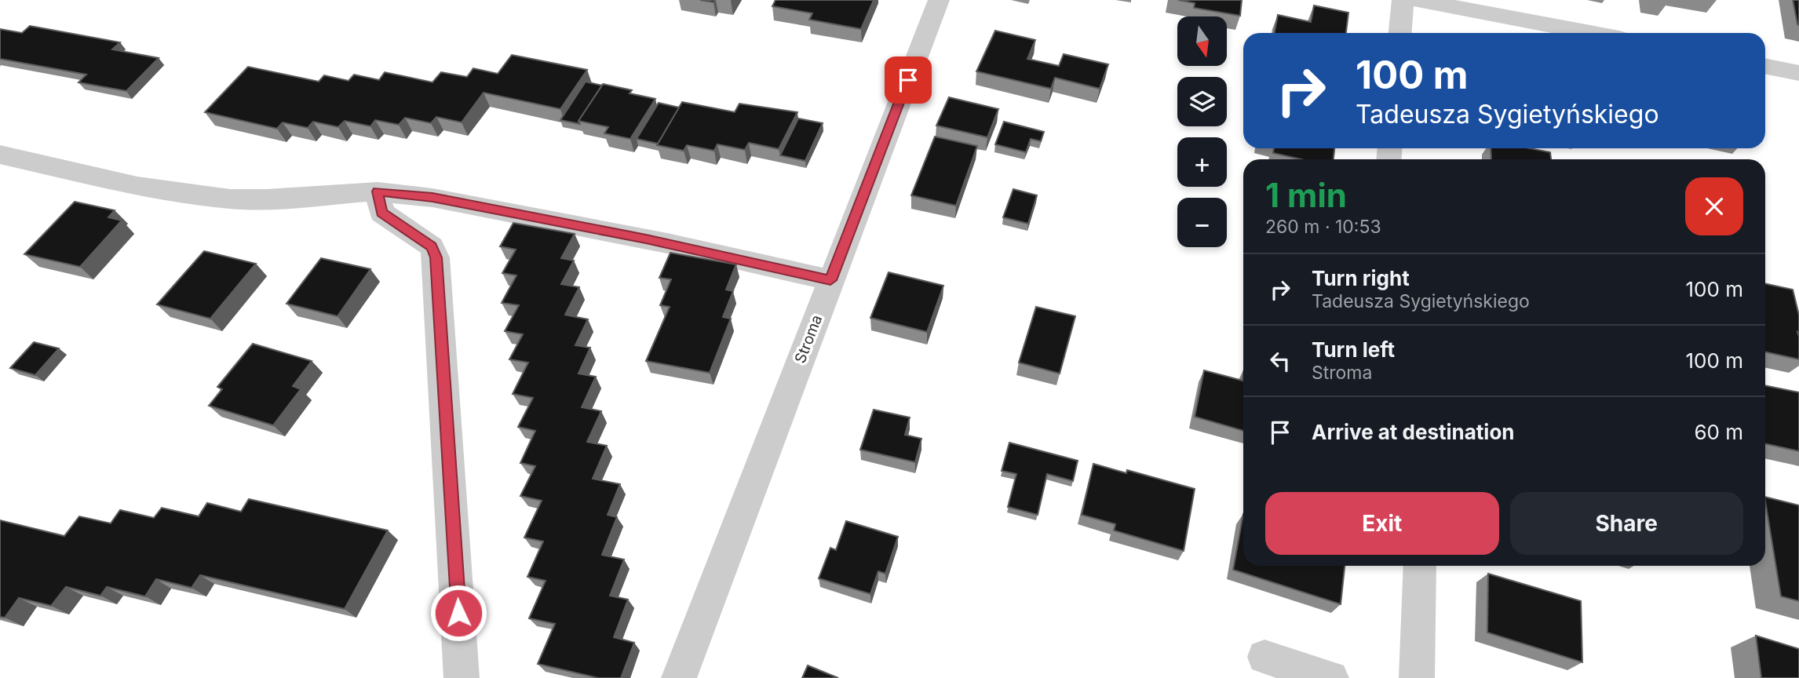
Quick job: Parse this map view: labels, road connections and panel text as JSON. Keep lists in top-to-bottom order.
{
  "streets": {
    "street": ["Stroma"]
  },
  "north": "bottom",
  "page": {
    "map_buttons": ["+", "−"],
    "turn": ["100 m", "Tadeusza Sygietyńskiego"],
    "heading": ["1 min", "260 m · 10:53"],
    "list": [
      {
        "name": "Turn right",
        "note": "Tadeusza Sygietyńskiego",
        "value": "100 m"
      },
      {
        "name": "Turn left",
        "note": "Stroma",
        "value": "100 m"
      },
      {
        "name": "Arrive at destination",
        "value": "60 m"
      }
    ],
    "buttons": ["Exit", "Share"]
  }
}
